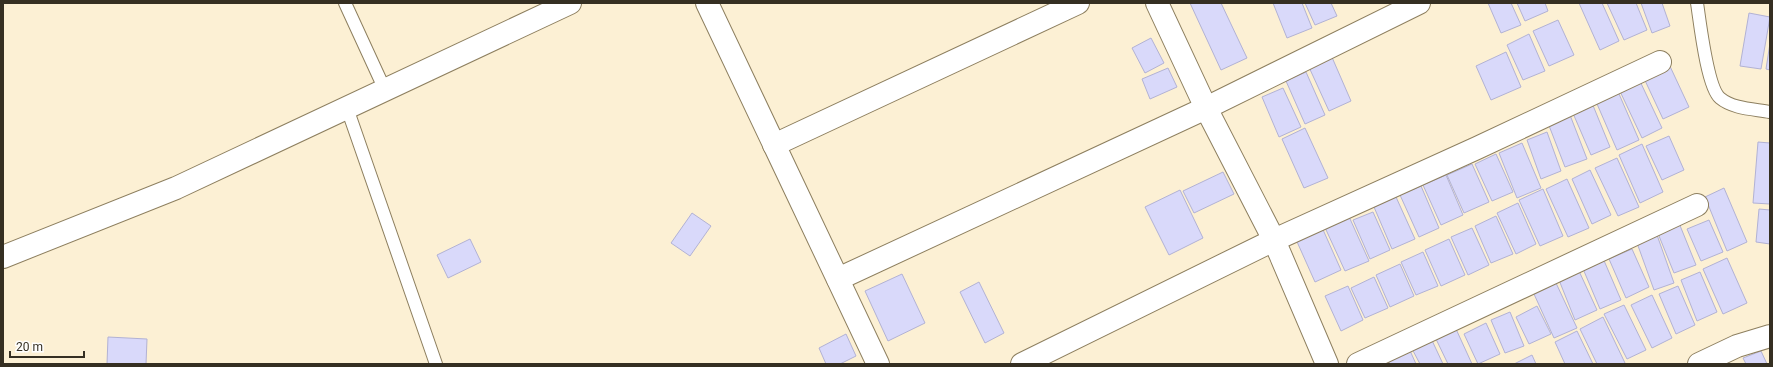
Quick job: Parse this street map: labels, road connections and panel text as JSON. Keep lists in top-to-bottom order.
{
  "scale_bar": "20 m"
}
